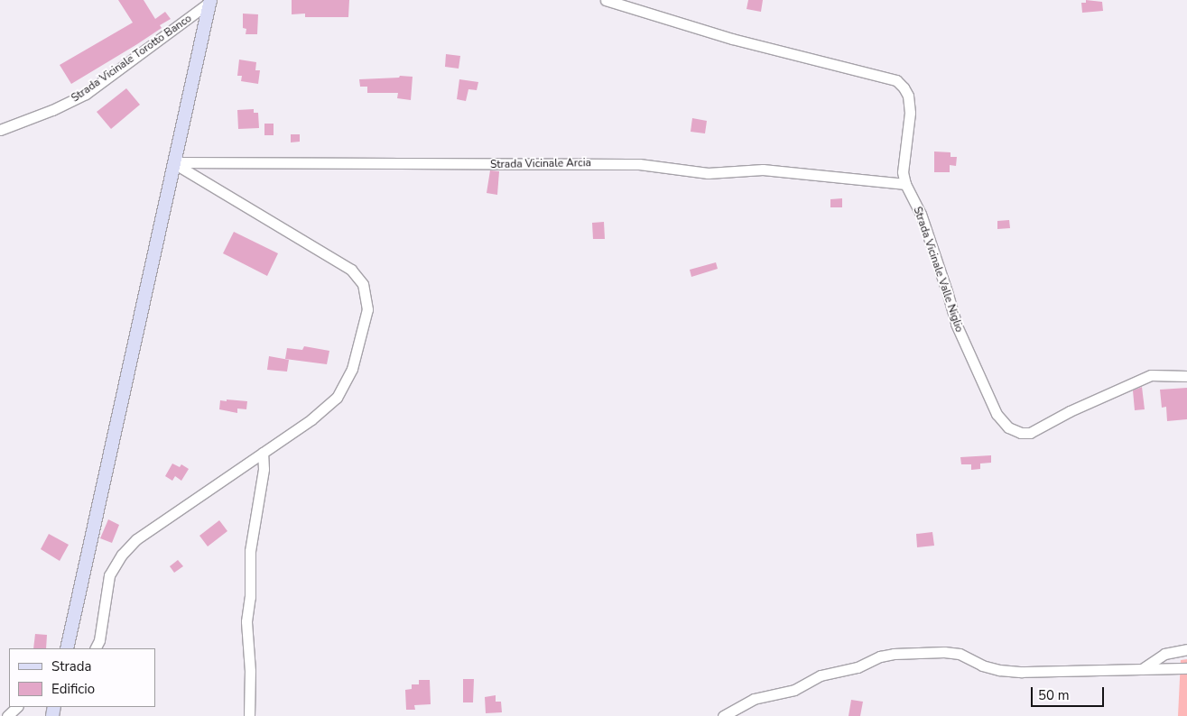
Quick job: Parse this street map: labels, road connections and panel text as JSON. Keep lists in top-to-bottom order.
{
  "streets": {
    "street": ["Strada Vicinale Torotto Banco", "Strada Vicinale Arcia", "Strada Vicinale Valle Niglio"]
  },
  "crossings": [
    ["Strada Vicinale Arcia", "Strada Vicinale Valle Niglio"]
  ],
  "legend": ["Strada", "Edificio"],
  "scale_bar": "50 m"
}
